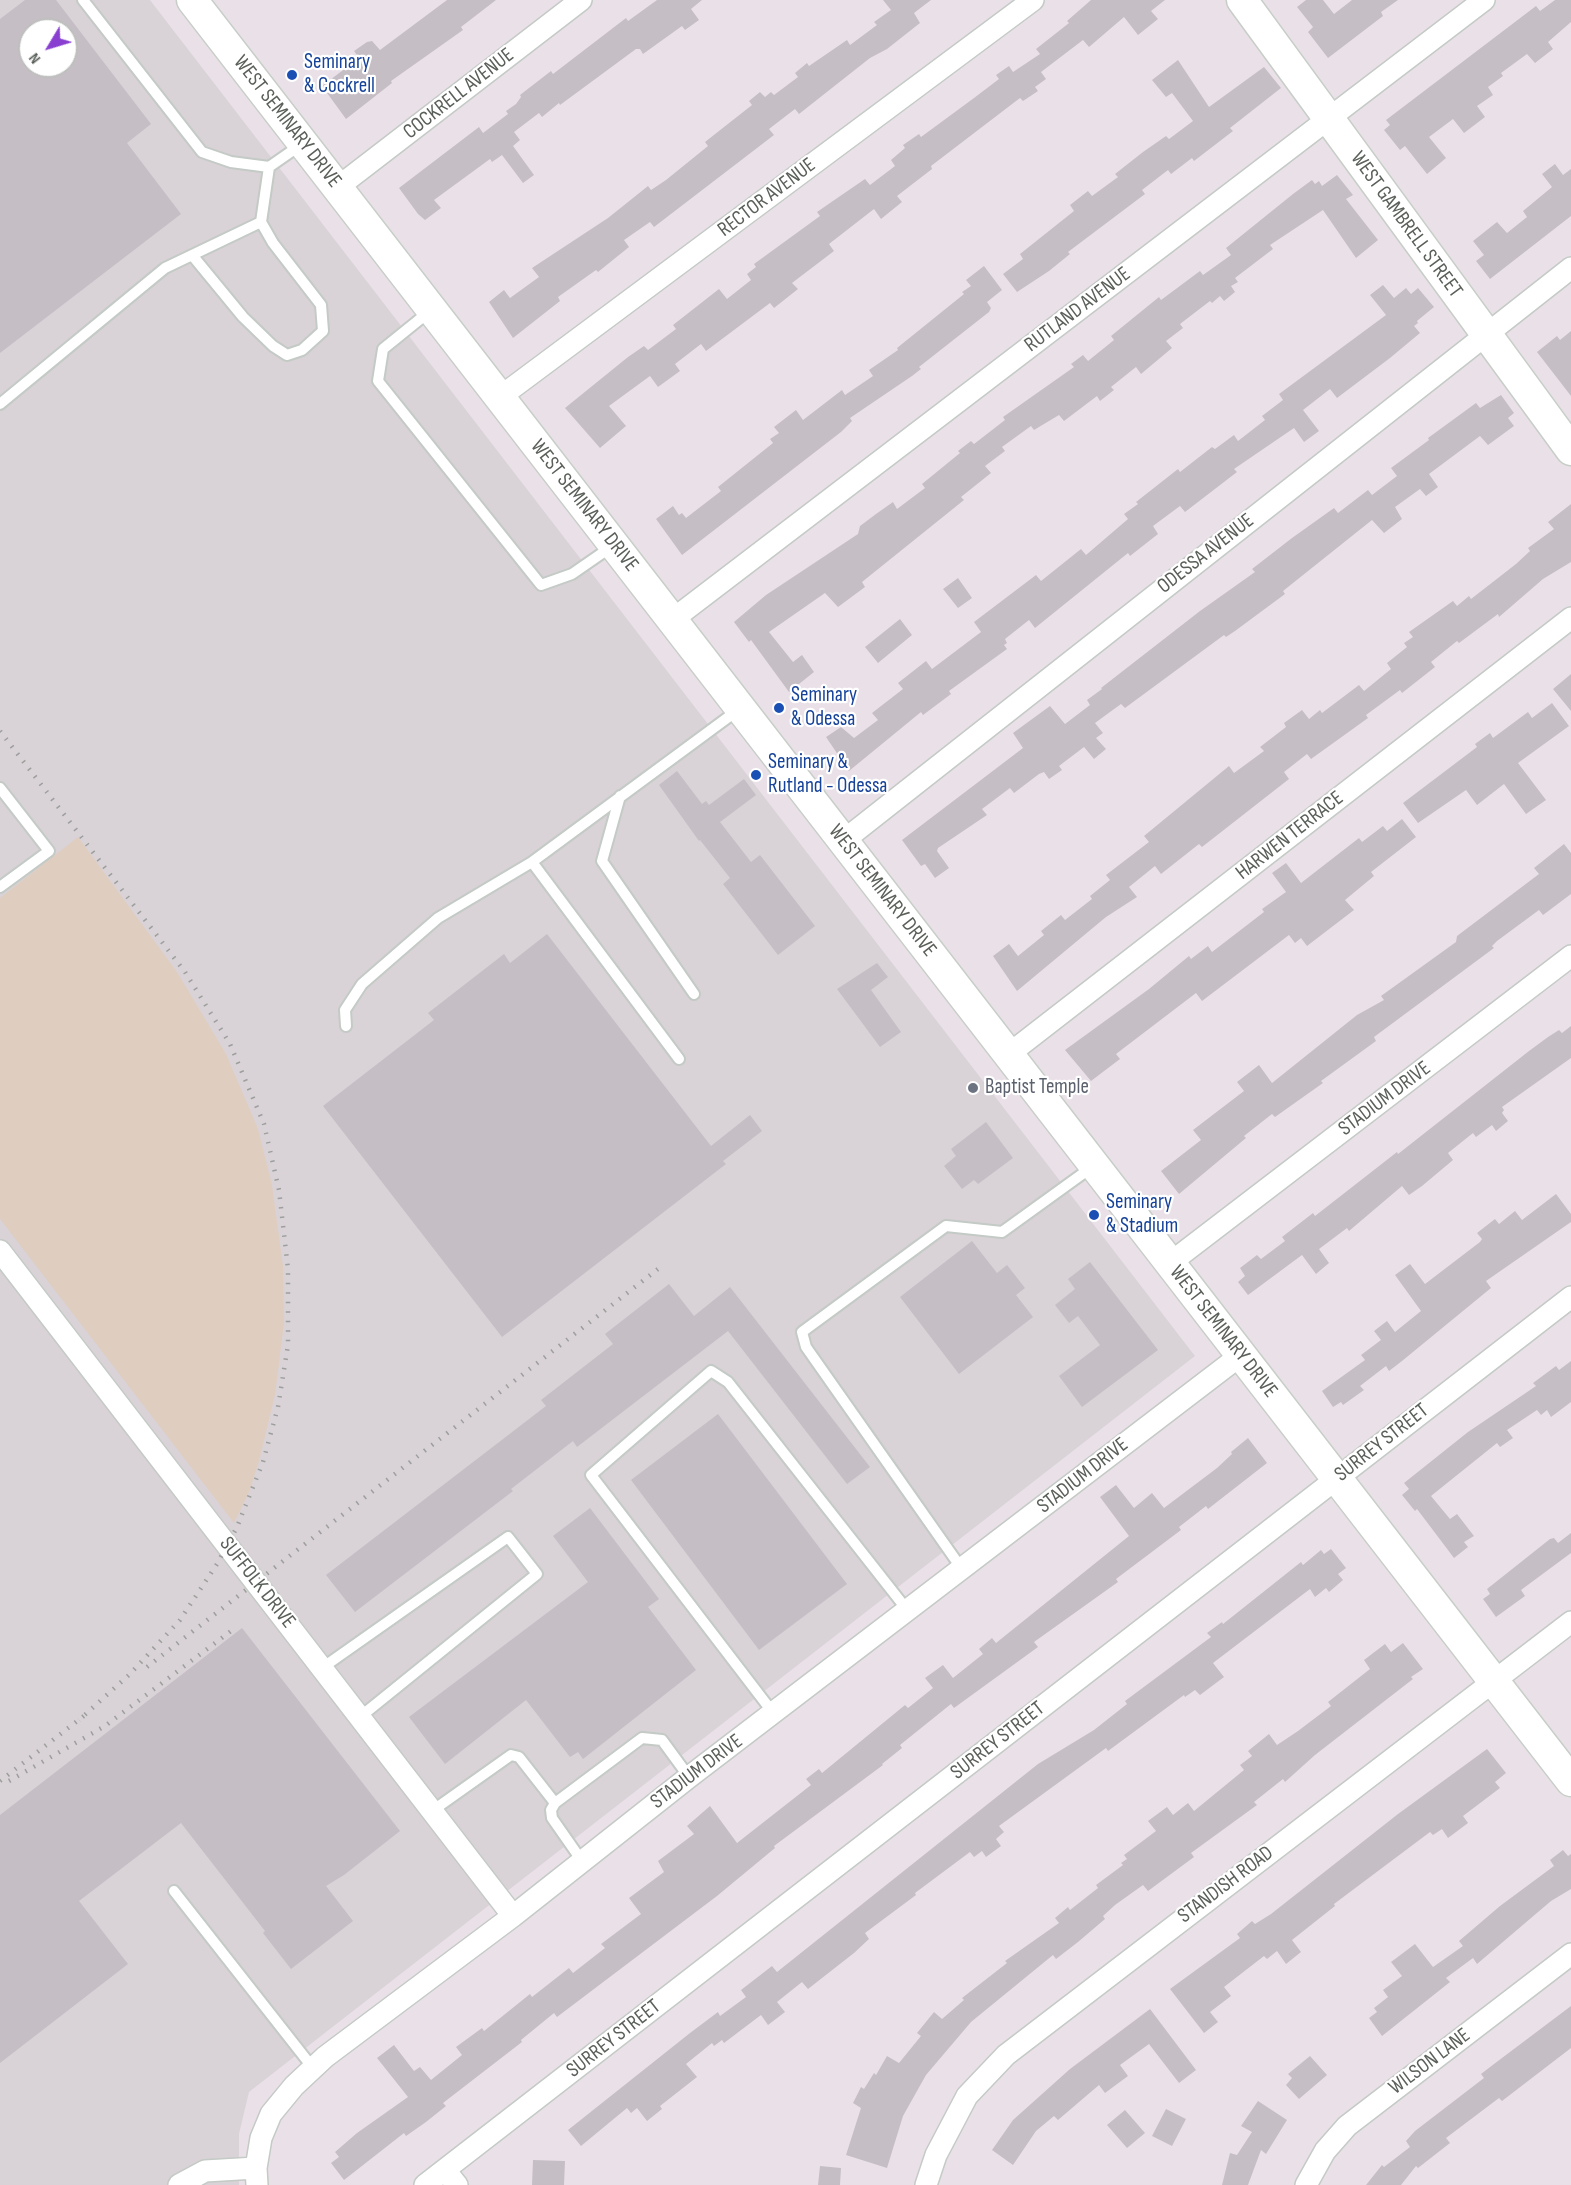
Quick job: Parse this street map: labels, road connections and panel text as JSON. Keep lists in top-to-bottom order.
{
  "streets": {
    "main road": ["WEST SEMINARY DRIVE", "WEST GAMBRELL STREET"],
    "street": [
      "COCKRELL AVENUE",
      "RECTOR AVENUE",
      "RUTLAND AVENUE",
      "ODESSA AVENUE",
      "HARWEN TERRACE",
      "STADIUM DRIVE",
      "SURREY STREET",
      "SUFFOLK DRIVE",
      "STANDISH ROAD",
      "WILSON LANE"
    ]
  },
  "crossings": [
    ["COCKRELL AVENUE", "WEST SEMINARY DRIVE"],
    ["WEST SEMINARY DRIVE", "RECTOR AVENUE"],
    ["WEST SEMINARY DRIVE", "RUTLAND AVENUE"],
    ["WEST SEMINARY DRIVE", "ODESSA AVENUE"],
    ["WEST SEMINARY DRIVE", "HARWEN TERRACE"],
    ["WEST SEMINARY DRIVE", "STADIUM DRIVE"],
    ["WEST SEMINARY DRIVE", "SURREY STREET"],
    ["WEST SEMINARY DRIVE", "STANDISH ROAD"],
    ["WEST GAMBRELL STREET", "RUTLAND AVENUE"],
    ["WEST GAMBRELL STREET", "ODESSA AVENUE"],
    ["STADIUM DRIVE", "SUFFOLK DRIVE"]
  ],
  "places": [
    "Seminary & Cockrell",
    "Seminary & Odessa",
    "Seminary & Rutland - Odessa",
    "Baptist Temple",
    "Seminary & Stadium"
  ],
  "north": "bottom left"
}
